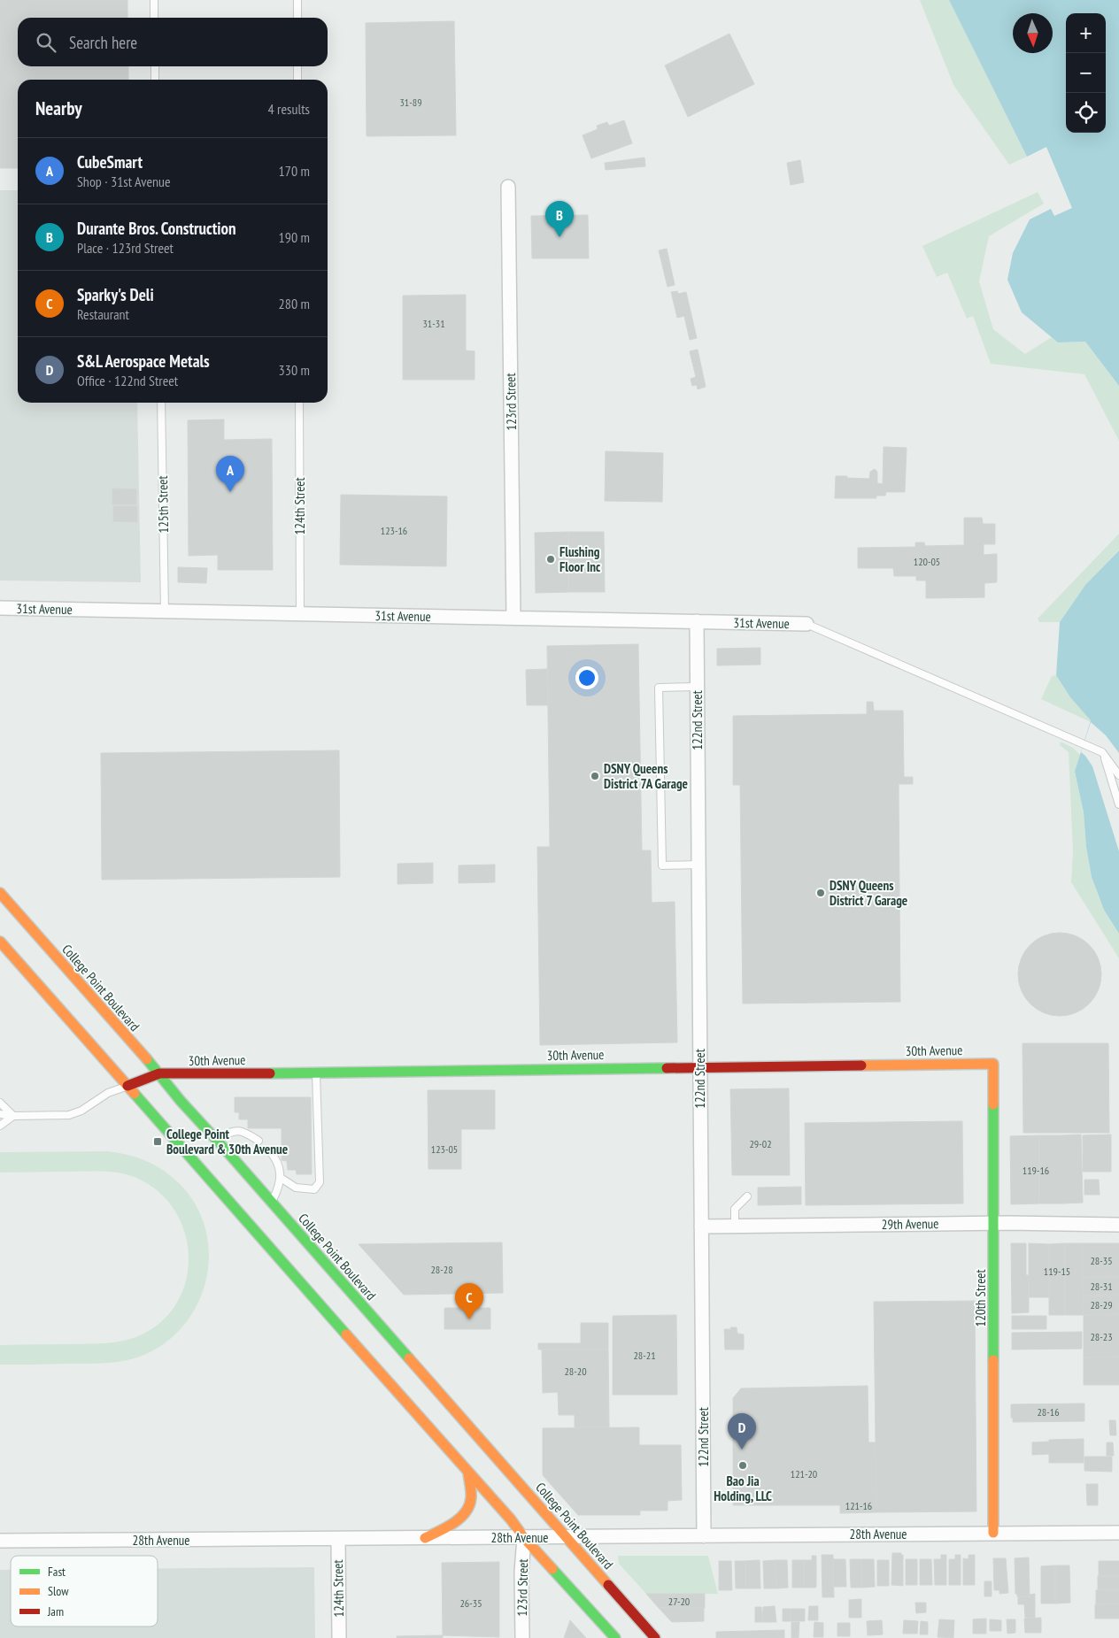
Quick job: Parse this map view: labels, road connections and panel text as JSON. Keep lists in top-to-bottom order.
{
  "streets": {
    "main road": ["College Point Boulevard", "30th Avenue", "120th Street"],
    "street": [
      "123rd Street",
      "124th Street",
      "31st Avenue",
      "122nd Street",
      "29th Avenue",
      "28th Avenue"
    ],
    "lane": ["125th Street"]
  },
  "crossings": [
    ["123rd Street", "31st Avenue"],
    ["123rd Street", "28th Avenue"],
    ["125th Street", "31st Avenue"],
    ["124th Street", "31st Avenue"],
    ["124th Street", "28th Avenue"],
    ["31st Avenue", "122nd Street"],
    ["122nd Street", "30th Avenue"],
    ["122nd Street", "29th Avenue"],
    ["122nd Street", "28th Avenue"],
    ["College Point Boulevard", "30th Avenue"],
    ["College Point Boulevard", "28th Avenue"],
    ["30th Avenue", "120th Street"],
    ["29th Avenue", "120th Street"],
    ["120th Street", "28th Avenue"]
  ],
  "places": {
    "other": [
      "Flushing Floor Inc",
      "DSNY Queens District 7A Garage",
      "DSNY Queens District 7 Garage",
      "Bao Jia Holding, LLC"
    ],
    "transit": ["College Point Boulevard & 30th Avenue"]
  },
  "house_numbers": [
    "31-89",
    "31-31",
    "123-16",
    "120-05",
    "29-02",
    "123-05",
    "119-16",
    "28-35",
    "28-28",
    "119-15",
    "28-31",
    "28-29",
    "28-23",
    "28-21",
    "28-20",
    "28-16",
    "121-20",
    "121-16",
    "27-20",
    "26-35"
  ],
  "legend": ["Fast", "Slow", "Jam"],
  "north": "bottom",
  "page": {
    "map_buttons": ["+", "−"],
    "search": "Search here",
    "heading": ["Nearby", "4 results"],
    "list": [
      {
        "mark": "A",
        "name": "CubeSmart",
        "note": "Shop · 31st Avenue",
        "value": "170 m"
      },
      {
        "mark": "B",
        "name": "Durante Bros. Construction",
        "note": "Place · 123rd Street",
        "value": "190 m"
      },
      {
        "mark": "C",
        "name": "Sparky's Deli",
        "note": "Restaurant",
        "value": "280 m"
      },
      {
        "mark": "D",
        "name": "S&L Aerospace Metals",
        "note": "Office · 122nd Street",
        "value": "330 m"
      }
    ],
    "pins": [
      "B",
      "A",
      "C",
      "D"
    ]
  }
}
